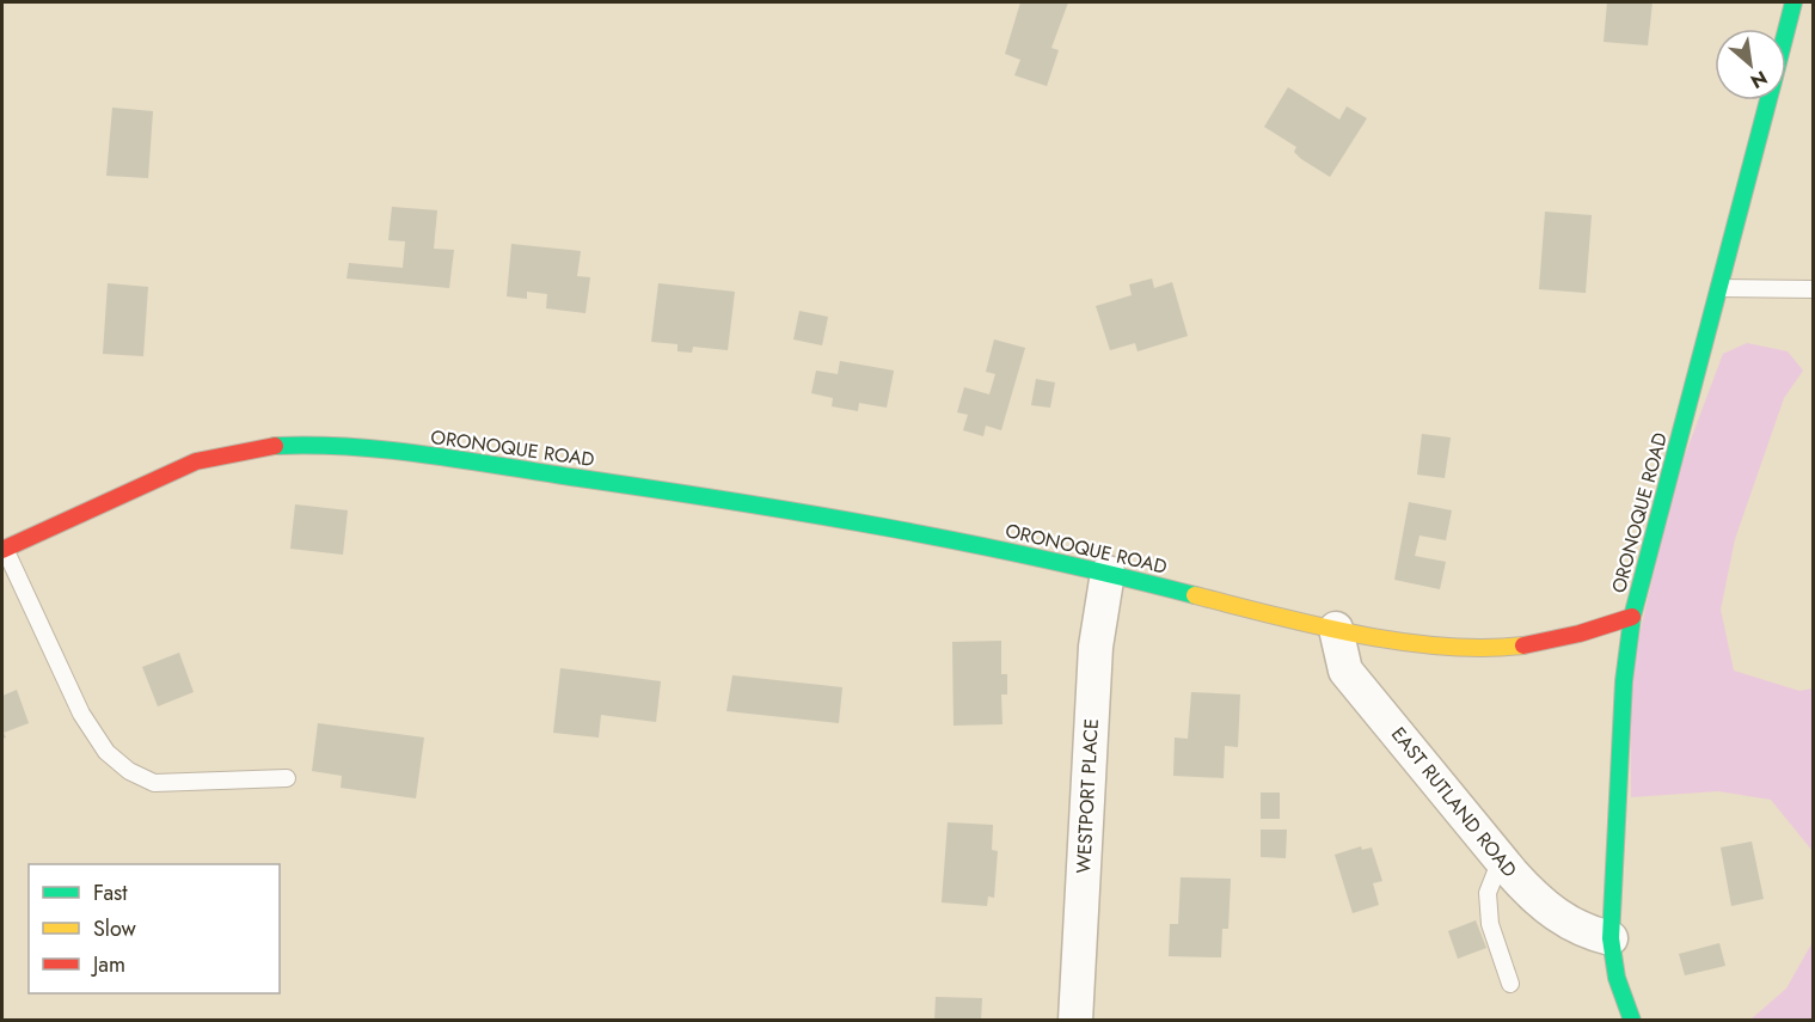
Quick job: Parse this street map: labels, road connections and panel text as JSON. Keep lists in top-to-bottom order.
{
  "streets": {
    "street": ["ORONOQUE ROAD", "WESTPORT PLACE", "EAST RUTLAND ROAD"]
  },
  "crossings": [
    ["ORONOQUE ROAD", "WESTPORT PLACE"],
    ["ORONOQUE ROAD", "EAST RUTLAND ROAD"]
  ],
  "legend": ["Fast", "Slow", "Jam"],
  "north": "bottom right"
}
